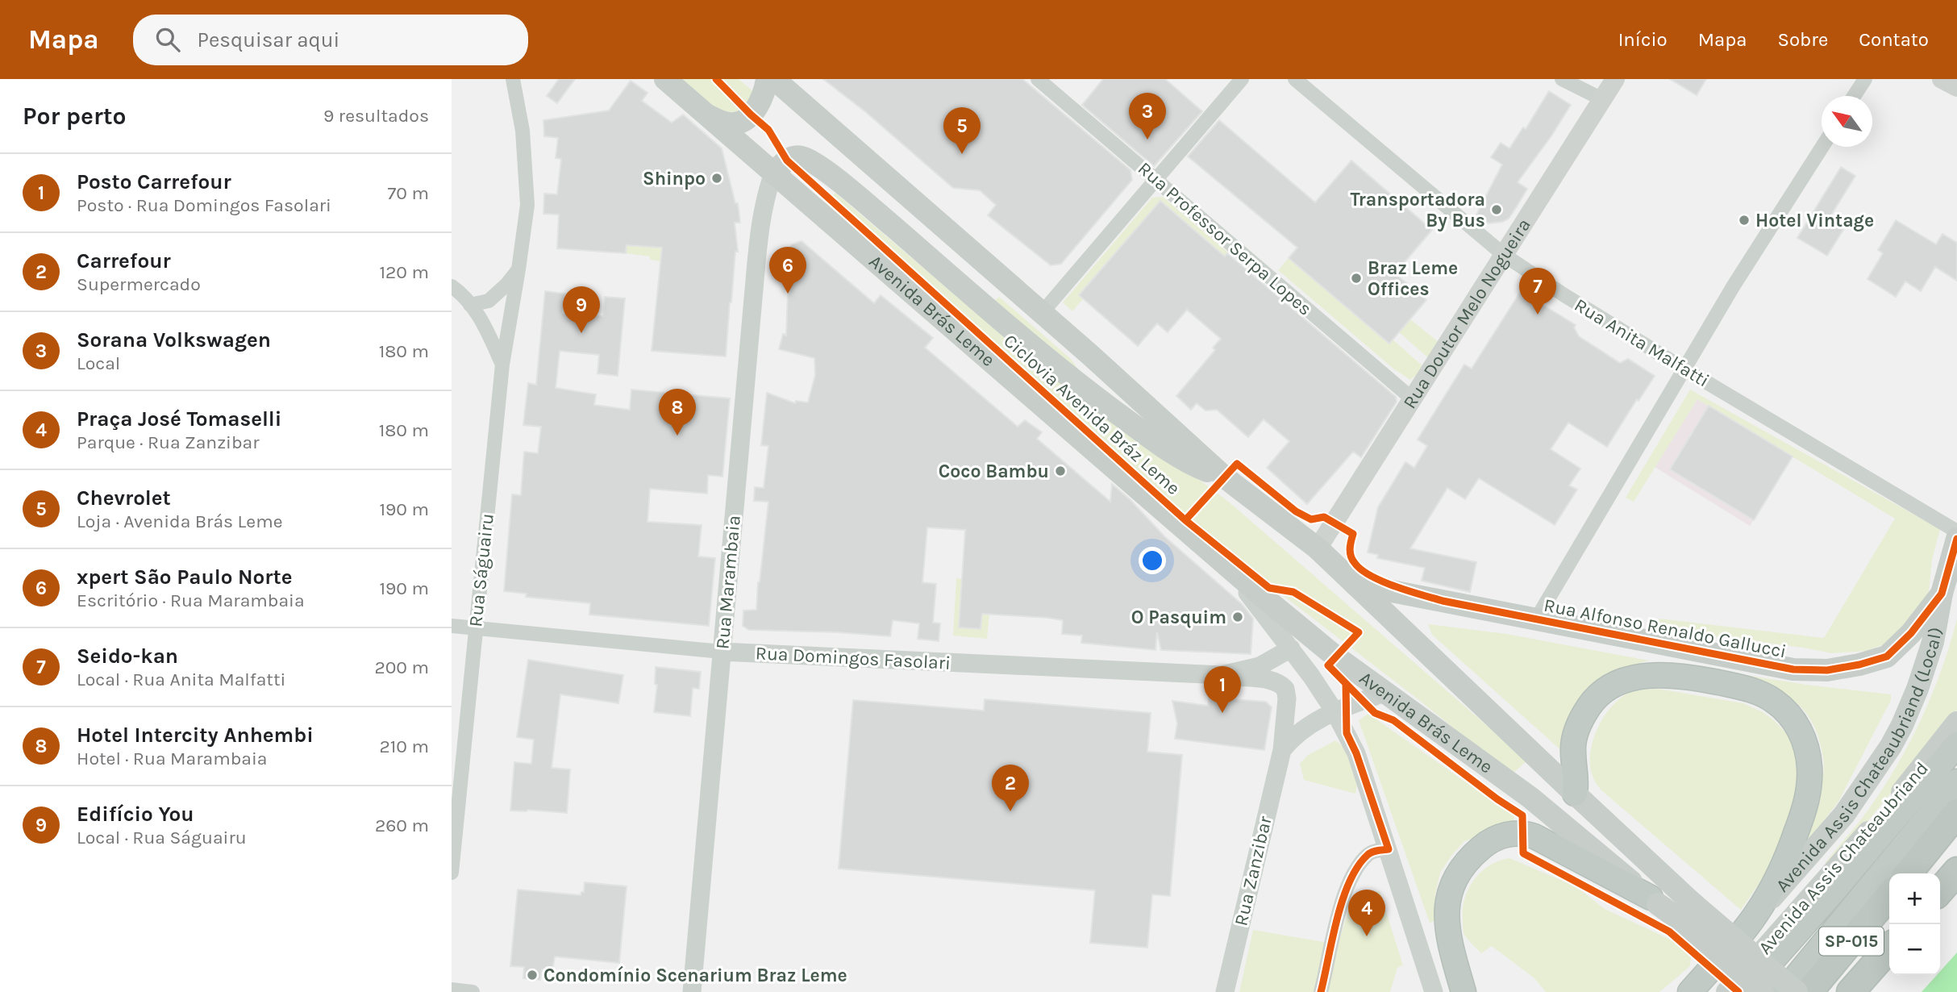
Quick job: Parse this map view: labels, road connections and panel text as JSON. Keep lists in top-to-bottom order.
{
  "streets": {
    "highway": ["Avenida Assis Chateaubriand (Local)", "SP-015"],
    "main road": [
      "Avenida Brás Leme",
      "Rua Doutor Melo Nogueira",
      "Rua Alfonso Renaldo Gallucci",
      "Avenida Assis Chateaubriand"
    ],
    "street": [
      "Rua Professor Serpa Lopes",
      "Rua Anita Malfatti",
      "Rua Ságuairu",
      "Rua Marambaia",
      "Rua Domingos Fasolari",
      "Rua Zanzibar"
    ],
    "cycle path": ["Ciclovia Avenida Bráz Leme"]
  },
  "crossings": [
    ["Rua Professor Serpa Lopes", "Rua Doutor Melo Nogueira"],
    ["Avenida Brás Leme", "Rua Marambaia"],
    ["Rua Doutor Melo Nogueira", "Rua Anita Malfatti"],
    ["Rua Ságuairu", "Rua Domingos Fasolari"],
    ["Rua Marambaia", "Rua Domingos Fasolari"],
    ["Rua Alfonso Renaldo Gallucci", "Avenida Assis Chateaubriand (Local)"],
    ["Rua Domingos Fasolari", "Rua Zanzibar"]
  ],
  "places": [
    "Shinpo",
    "Transportadora By Bus",
    "Hotel Vintage",
    "Braz Leme Offices",
    "Coco Bambu",
    "O Pasquim",
    "Condomínio Scenarium Braz Leme"
  ],
  "north": "top left",
  "page": {
    "header": "Mapa",
    "search": "Pesquisar aqui",
    "nav": [
      "Início",
      "Mapa",
      "Sobre",
      "Contato"
    ],
    "heading": ["Por perto", "9 resultados"],
    "pins": [
      "3",
      "5",
      "6",
      "7",
      "9",
      "8",
      "1",
      "2",
      "4"
    ],
    "list": [
      {
        "mark": "1",
        "name": "Posto Carrefour",
        "note": "Posto · Rua Domingos Fasolari",
        "value": "70 m"
      },
      {
        "mark": "2",
        "name": "Carrefour",
        "note": "Supermercado",
        "value": "120 m"
      },
      {
        "mark": "3",
        "name": "Sorana Volkswagen",
        "note": "Local",
        "value": "180 m"
      },
      {
        "mark": "4",
        "name": "Praça José Tomaselli",
        "note": "Parque · Rua Zanzibar",
        "value": "180 m"
      },
      {
        "mark": "5",
        "name": "Chevrolet",
        "note": "Loja · Avenida Brás Leme",
        "value": "190 m"
      },
      {
        "mark": "6",
        "name": "xpert São Paulo Norte",
        "note": "Escritório · Rua Marambaia",
        "value": "190 m"
      },
      {
        "mark": "7",
        "name": "Seido-kan",
        "note": "Local · Rua Anita Malfatti",
        "value": "200 m"
      },
      {
        "mark": "8",
        "name": "Hotel Intercity Anhembi",
        "note": "Hotel · Rua Marambaia",
        "value": "210 m"
      },
      {
        "mark": "9",
        "name": "Edifício You",
        "note": "Local · Rua Ságuairu",
        "value": "260 m"
      }
    ],
    "map_buttons": ["+", "−"]
  }
}
